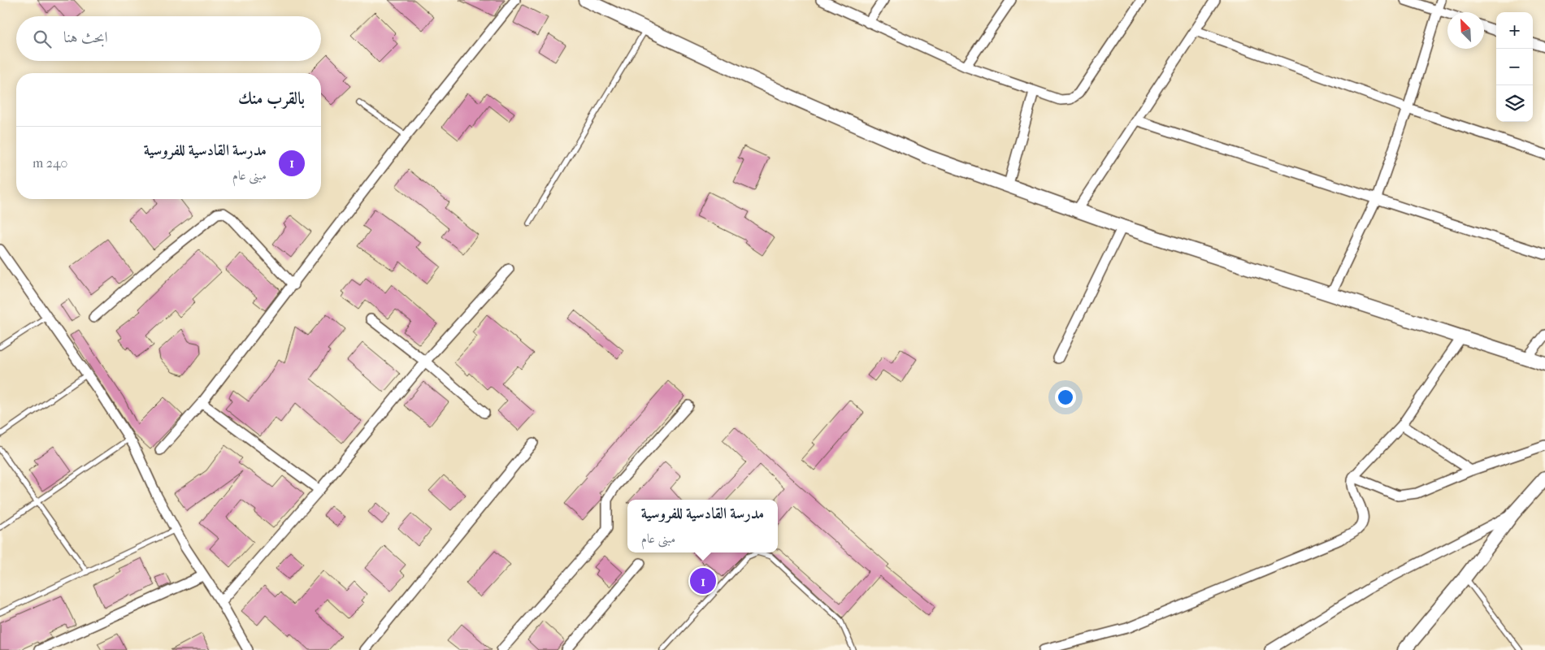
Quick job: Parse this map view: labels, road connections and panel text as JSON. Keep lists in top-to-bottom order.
{
  "north": "top left",
  "page": {
    "map_buttons": ["+", "−"],
    "search": "ابحث هنا",
    "heading": "بالقرب منك",
    "list": [
      {
        "mark": "1",
        "name": "مدرسة القادسية للفروسية",
        "note": "مبنى عام",
        "value": "240 m"
      }
    ],
    "popup": ["مدرسة القادسية للفروسية", "مبنى عام"],
    "pins": "1"
  }
}
